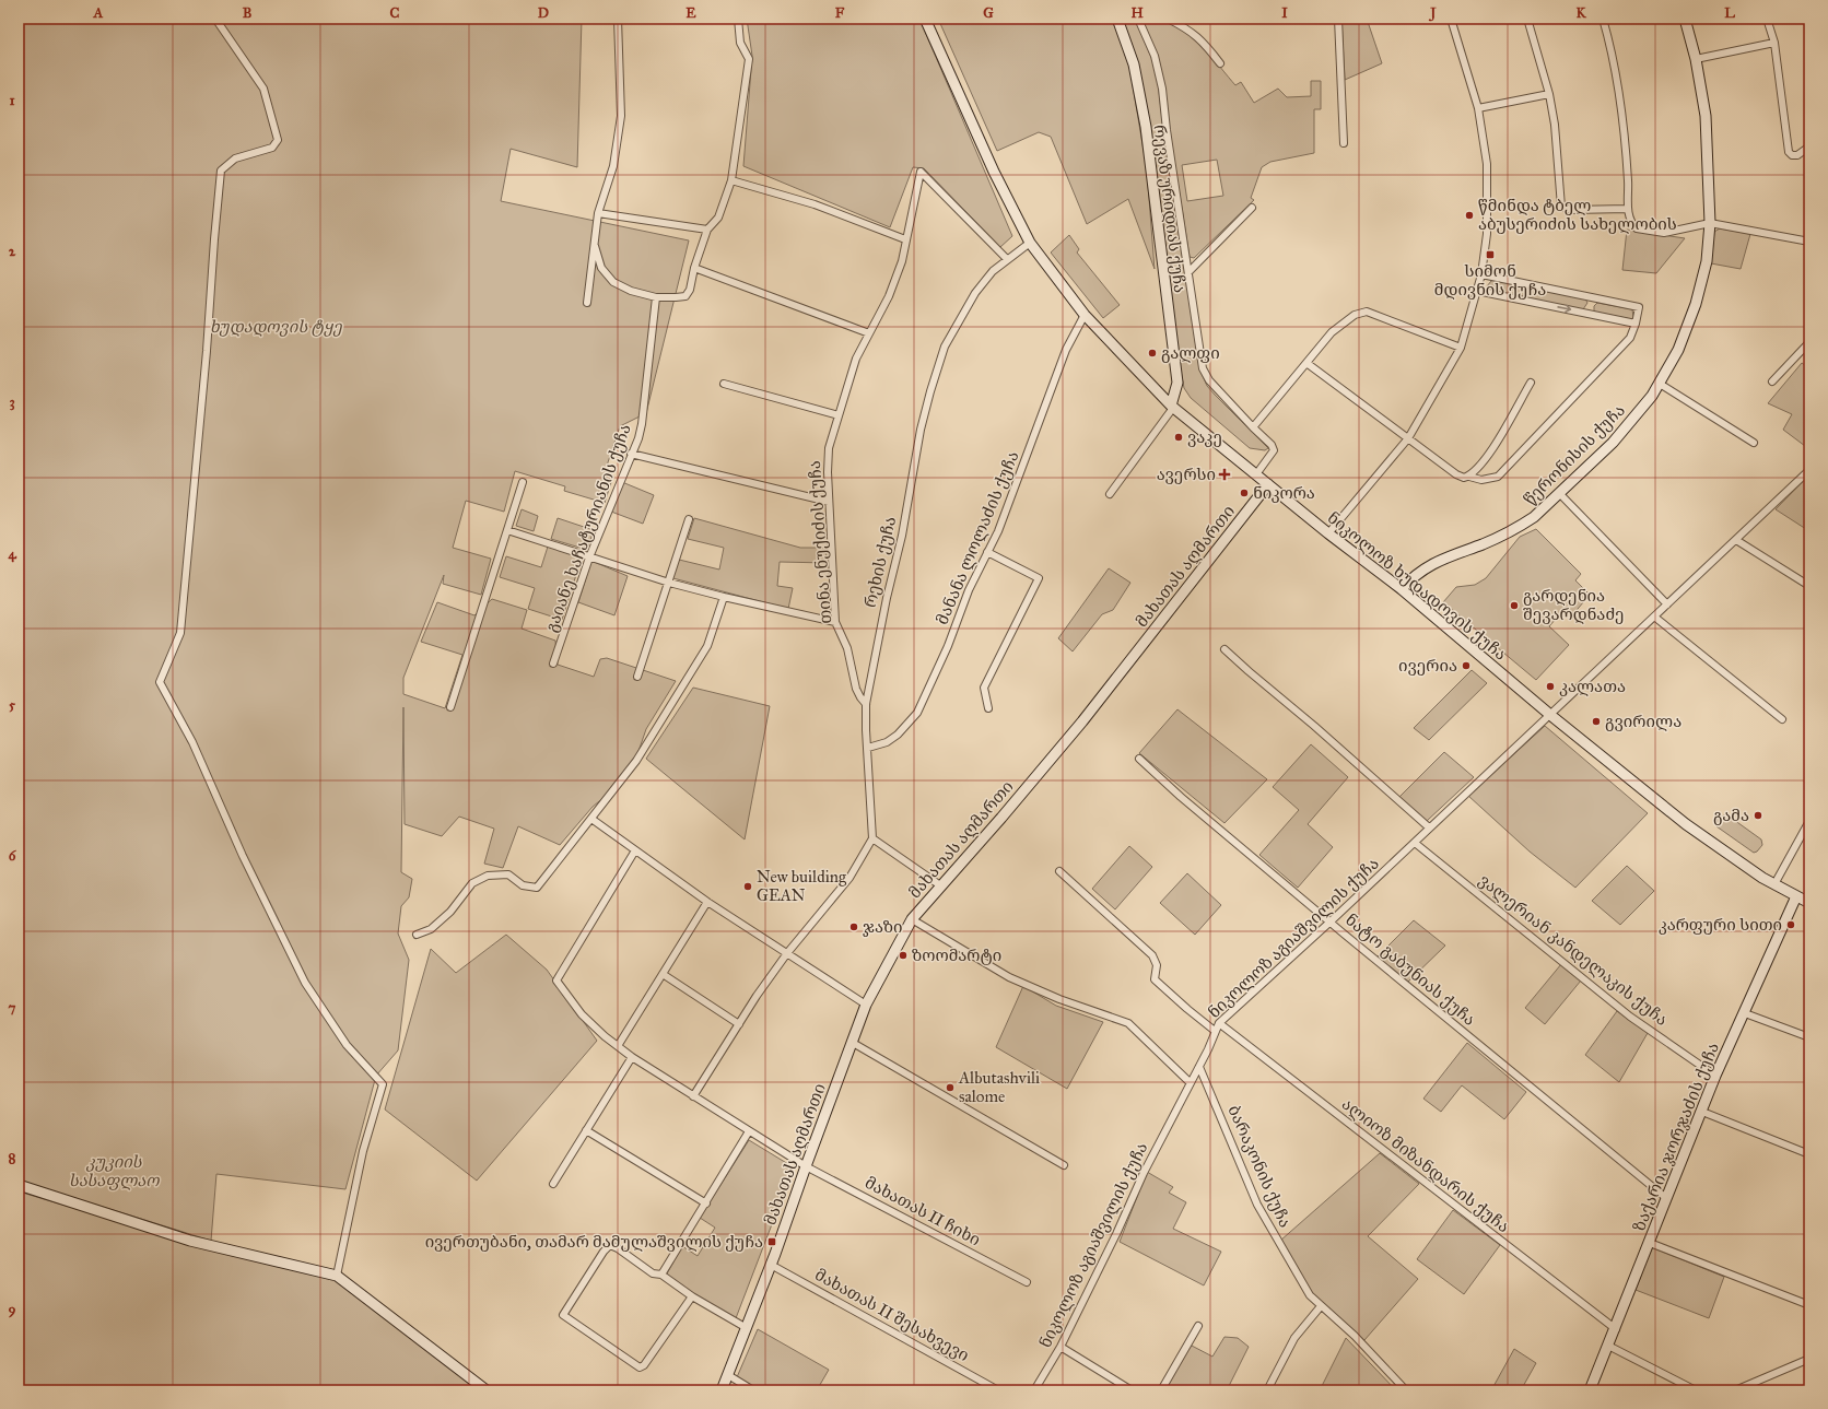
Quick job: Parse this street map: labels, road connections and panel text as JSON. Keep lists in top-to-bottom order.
{
  "streets": {
    "main road": [
      "რევაზ ურიდიას ქუჩა",
      "წერონისის ქუჩა",
      "მახათას აღმართი",
      "ნიკოლოზ ხუდადოვის ქუჩა",
      "ზაქარია ჯორჯაძის ქუჩა"
    ],
    "street": [
      "გაიანე ხაჩატურიანის ქუჩა",
      "მანანა ლოლაძის ქუჩა",
      "თინა ენუქიძის ქუჩა",
      "რეხის ქუჩა",
      "ნიკოლოზ აგიაშვილის ქუჩა",
      "ვალერიან კანდელაკის ქუჩა",
      "ნატო გაბუნიას ქუჩა",
      "ალიოზ მიზანდარის ქუჩა",
      "ბარაკონის ქუჩა",
      "მახათას II ჩიხი",
      "მახათას II შესახვევი"
    ]
  },
  "crossings": [
    ["რევაზ ურიდიას ქუჩა", "ნიკოლოზ ხუდადოვის ქუჩა"],
    ["წერონისის ქუჩა", "ნიკოლოზ ხუდადოვის ქუჩა"],
    ["მანანა ლოლაძის ქუჩა", "რეხის ქუჩა"],
    ["მანანა ლოლაძის ქუჩა", "ნიკოლოზ ხუდადოვის ქუჩა"],
    ["თინა ენუქიძის ქუჩა", "რეხის ქუჩა"],
    ["რეხის ქუჩა", "ნიკოლოზ ხუდადოვის ქუჩა"],
    ["მახათას აღმართი", "ნიკოლოზ ხუდადოვის ქუჩა"],
    ["მახათას აღმართი", "მახათას II ჩიხი"],
    ["მახათას აღმართი", "მახათას II შესახვევი"],
    ["ნიკოლოზ ხუდადოვის ქუჩა", "ნიკოლოზ აგიაშვილის ქუჩა"],
    ["ნიკოლოზ ხუდადოვის ქუჩა", "ზაქარია ჯორჯაძის ქუჩა"],
    ["ნიკოლოზ აგიაშვილის ქუჩა", "ვალერიან კანდელაკის ქუჩა"],
    ["ნიკოლოზ აგიაშვილის ქუჩა", "ნატო გაბუნიას ქუჩა"],
    ["ნიკოლოზ აგიაშვილის ქუჩა", "ალიოზ მიზანდარის ქუჩა"],
    ["ნიკოლოზ აგიაშვილის ქუჩა", "ბარაკონის ქუჩა"],
    ["ვალერიან კანდელაკის ქუჩა", "ზაქარია ჯორჯაძის ქუჩა"],
    ["ნატო გაბუნიას ქუჩა", "ზაქარია ჯორჯაძის ქუჩა"],
    ["ზაქარია ჯორჯაძის ქუჩა", "ალიოზ მიზანდარის ქუჩა"]
  ],
  "parks": ["ხუდადოვის ტყე", "კუკიის სასაფლაო"],
  "places": {
    "other": [
      "წმინდა ტბელ აბუსერიძის სახელობის",
      "გალფი",
      "ვაკე",
      "ნიკორა",
      "გარდენია შევარდნაძე",
      "ივერია",
      "კალათა",
      "გვირილა",
      "გამა",
      "New building GEAN",
      "კარფური სითი",
      "ჯაზი",
      "ზოომარტი",
      "Albutashvili salome"
    ],
    "transit": ["სიმონ მდივნის ქუჩა", "ივერთუბანი, თამარ მამულაშვილის ქუჩა"],
    "health": ["ავერსი"]
  },
  "grid": {
    "columns": [
      "A",
      "B",
      "C",
      "D",
      "E",
      "F",
      "G",
      "H",
      "I",
      "J",
      "K",
      "L"
    ],
    "rows": [
      "1",
      "2",
      "3",
      "4",
      "5",
      "6",
      "7",
      "8",
      "9"
    ]
  }
}
